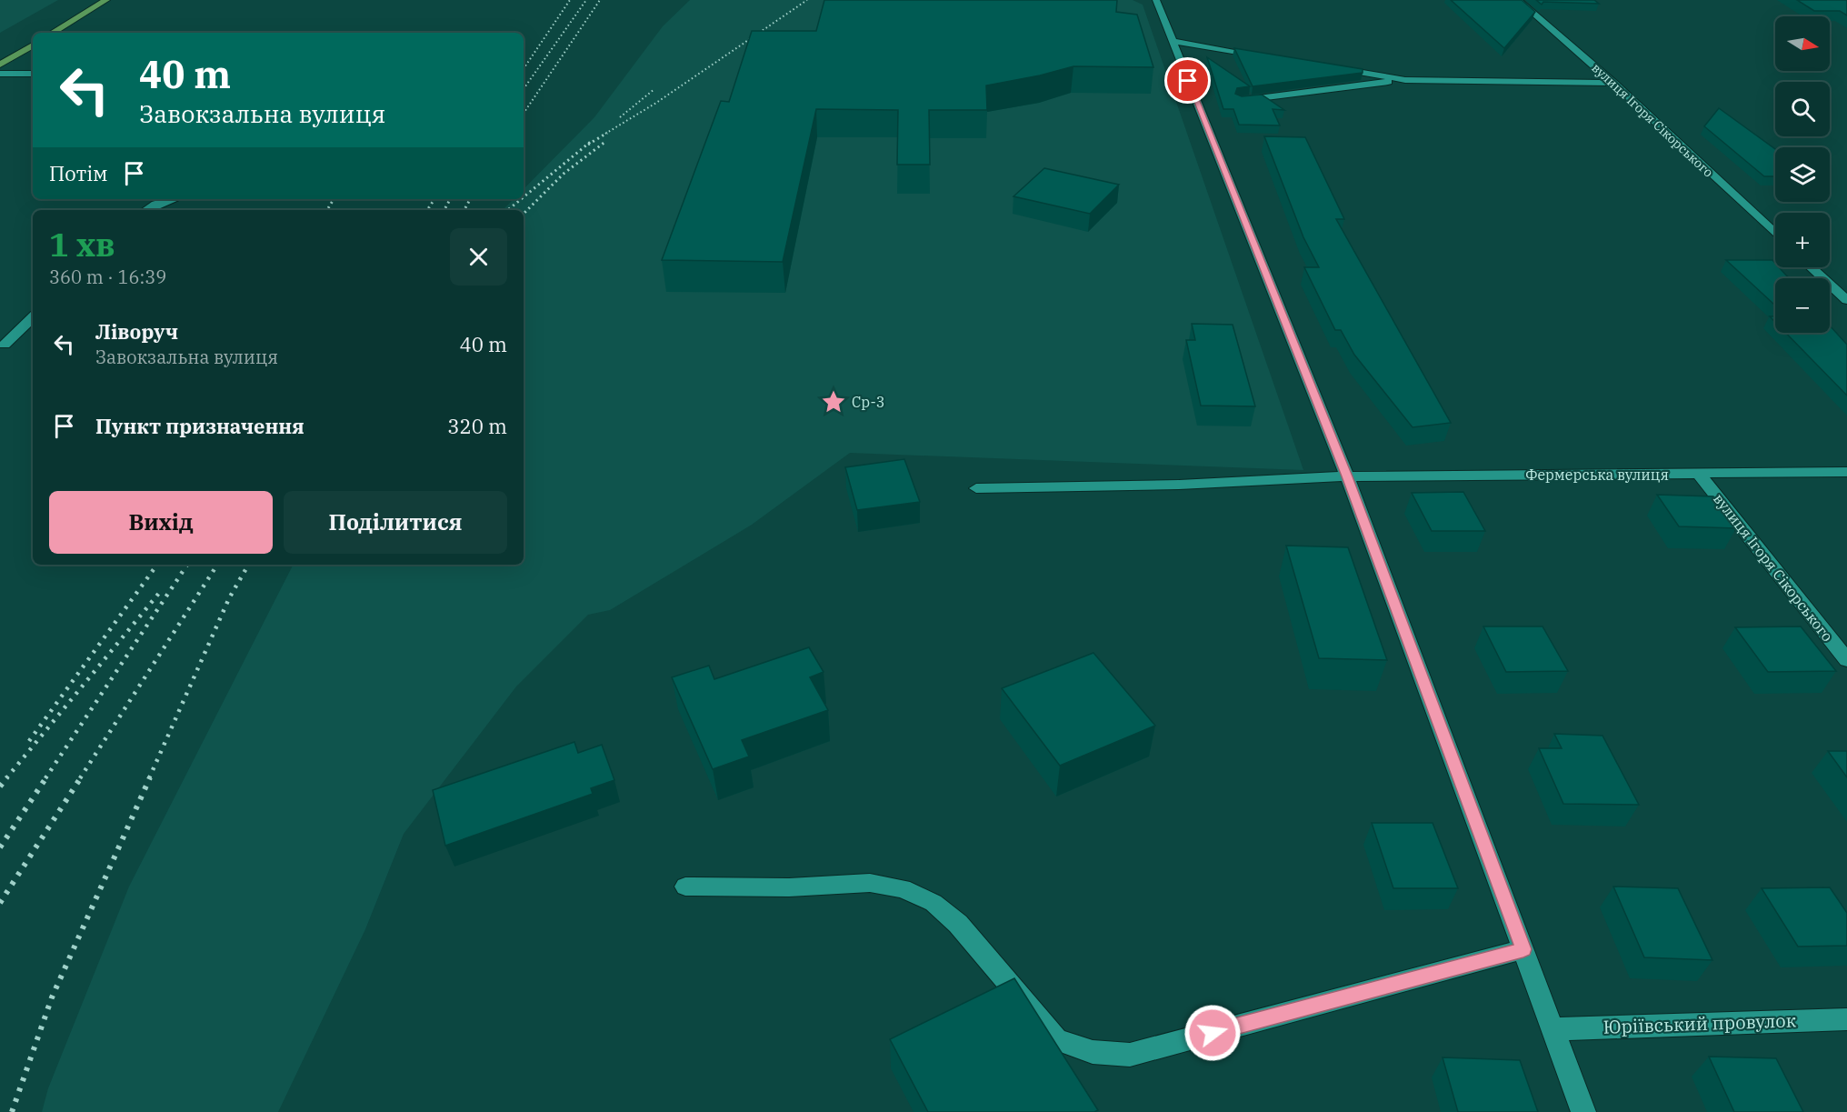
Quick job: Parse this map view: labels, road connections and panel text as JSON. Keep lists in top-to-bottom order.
{
  "streets": {
    "street": ["вулиця Ігоря Сікорського", "Фермерська вулиця", "Юріївський провулок"]
  },
  "crossings": [
    ["вулиця Ігоря Сікорського", "Фермерська вулиця"]
  ],
  "places": {
    "place": ["Ср-3"]
  },
  "north": "right",
  "page": {
    "map_buttons": ["+", "−"],
    "turn": ["40 m", "Завокзальна вулиця"],
    "then": "Потім",
    "heading": ["1 хв", "360 m · 16:39"],
    "list": [
      {
        "name": "Ліворуч",
        "note": "Завокзальна вулиця",
        "value": "40 m"
      },
      {
        "name": "Пункт призначення",
        "value": "320 m"
      }
    ],
    "buttons": ["Вихід", "Поділитися"]
  }
}
